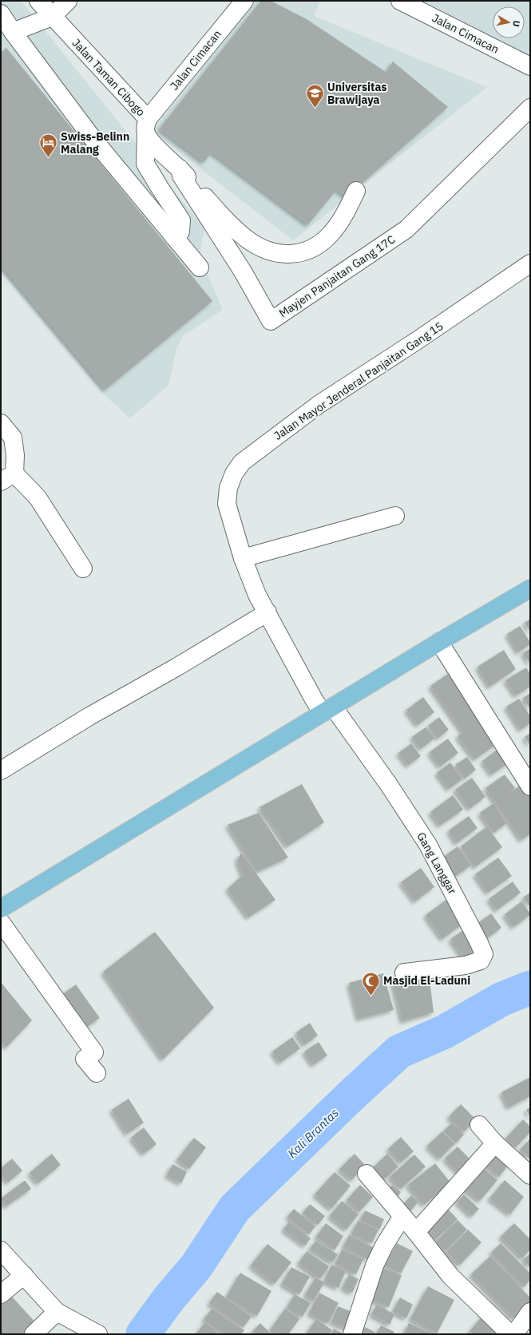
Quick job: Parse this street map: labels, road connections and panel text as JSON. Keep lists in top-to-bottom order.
{
  "streets": {
    "street": [
      "Jalan Cimacan",
      "Jalan Taman Cibogo",
      "Mayjen Panjaitan Gang 17C",
      "Jalan Mayor Jenderal Panjaitan Gang 15",
      "Gang Langgar"
    ]
  },
  "crossings": [
    ["Jalan Cimacan", "Jalan Taman Cibogo"],
    ["Jalan Taman Cibogo", "Mayjen Panjaitan Gang 17C"],
    ["Jalan Mayor Jenderal Panjaitan Gang 15", "Gang Langgar"]
  ],
  "water": ["Kali Brantas"],
  "places": {
    "school or university": ["Universitas Brawijaya"],
    "hotel": ["Swiss-Belinn Malang"],
    "mosque": ["Masjid El-Laduni"]
  },
  "north": "right"
}
